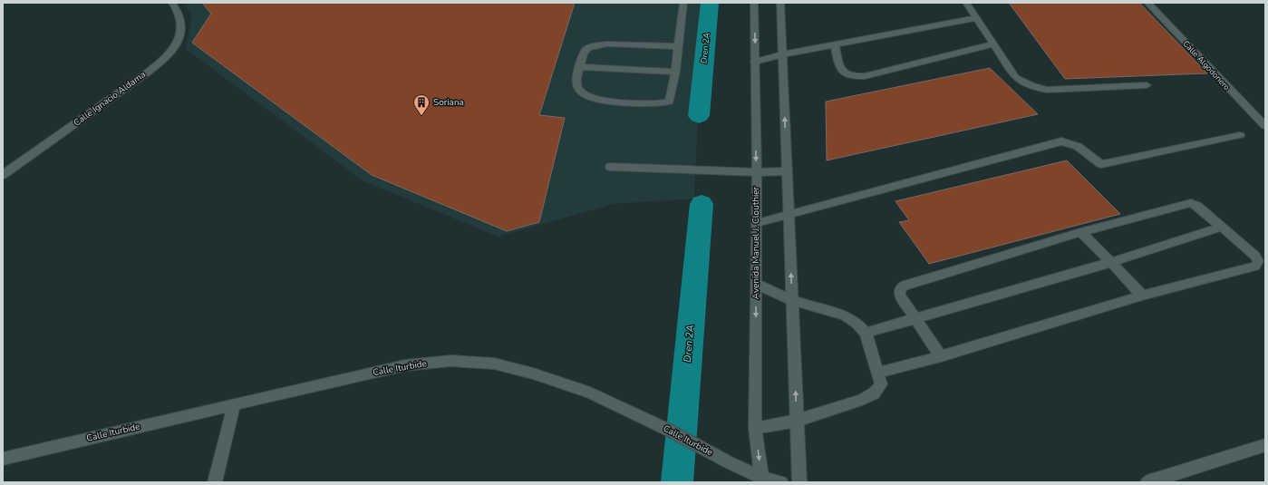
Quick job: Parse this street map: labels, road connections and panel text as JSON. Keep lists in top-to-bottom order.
{
  "streets": {
    "main road": [
      "Calle Algodonero",
      "Calle Ignacio Aldama",
      "Avenida Manuel J. Clouthier",
      "Calle Iturbide"
    ]
  },
  "crossings": [
    ["Avenida Manuel J. Clouthier", "Calle Iturbide"]
  ],
  "water": ["Dren 2A"],
  "places": {
    "building": ["Soriana"]
  }
}
